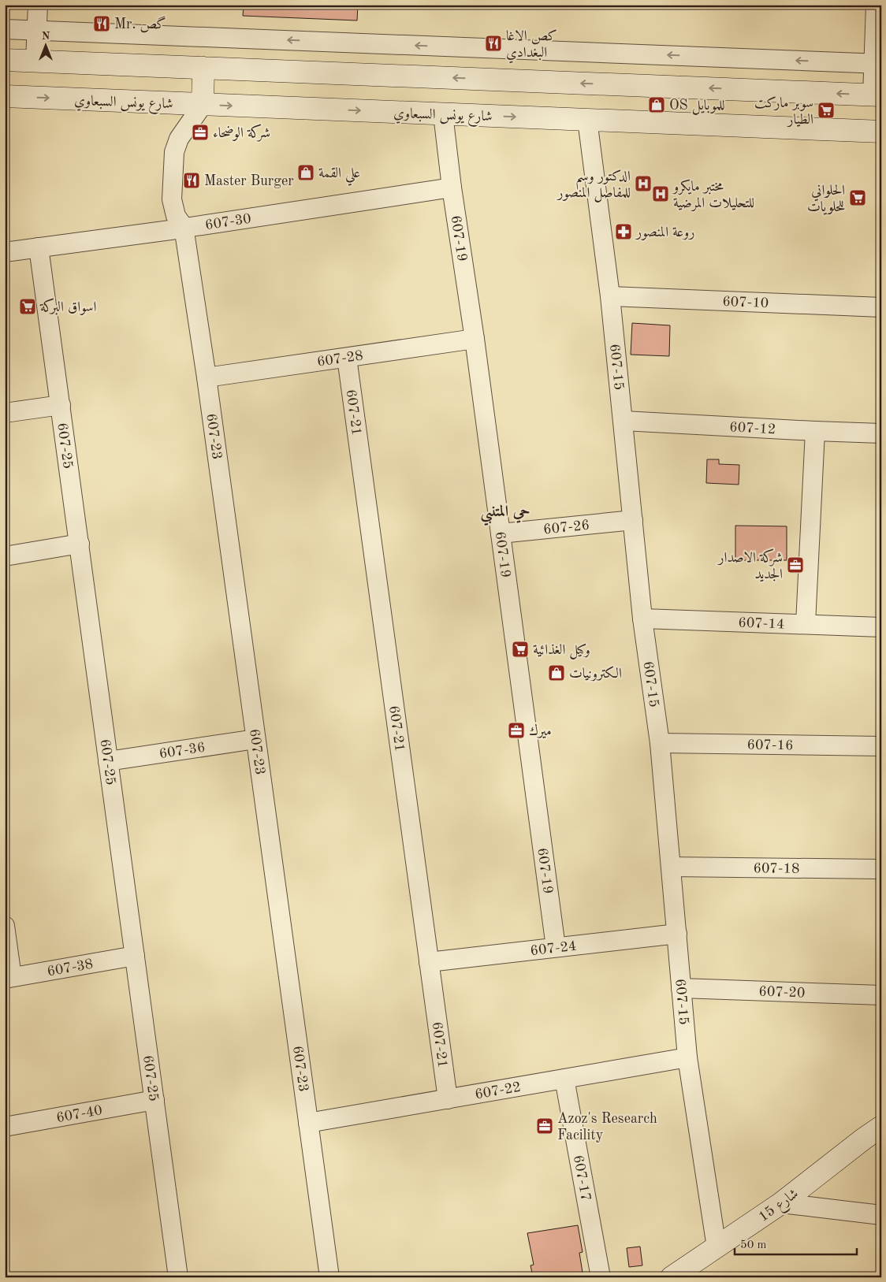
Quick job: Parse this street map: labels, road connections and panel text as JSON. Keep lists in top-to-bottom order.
{
  "streets": {
    "main road": ["شارع يونس السبعاوي", "شارع 15"],
    "street": [
      "607-30",
      "607-19",
      "607-10",
      "607-28",
      "607-15",
      "607-21",
      "607-12",
      "607-23",
      "607-25",
      "607-26",
      "607-14",
      "607-16",
      "607-36",
      "607-18",
      "607-24",
      "607-38",
      "607-20",
      "607-22",
      "607-40",
      "607-17"
    ]
  },
  "crossings": [
    ["شارع يونس السبعاوي", "607-19"],
    ["شارع يونس السبعاوي", "607-15"],
    ["607-30", "607-19"],
    ["607-30", "607-23"],
    ["607-30", "607-25"],
    ["607-19", "607-28"],
    ["607-19", "607-26"],
    ["607-19", "607-24"],
    ["607-10", "607-15"],
    ["607-28", "607-21"],
    ["607-28", "607-23"],
    ["607-15", "607-12"],
    ["607-15", "607-26"],
    ["607-15", "607-14"],
    ["607-15", "607-16"],
    ["607-15", "607-18"],
    ["607-15", "607-24"],
    ["607-15", "607-20"],
    ["607-15", "607-22"],
    ["607-15", "شارع 15"],
    ["607-21", "607-24"],
    ["607-21", "607-22"],
    ["607-23", "607-36"],
    ["607-23", "607-22"],
    ["607-25", "607-36"],
    ["607-25", "607-38"],
    ["607-25", "607-40"],
    ["607-22", "607-17"]
  ],
  "districts": ["حي المتنبي"],
  "places": {
    "restaurant": ["Mr. گص", "كص الاغا البغدادي", "Master Burger"],
    "shop": ["OS للموبايل", "علي القمة", "الكترونيات"],
    "supermarket": [
      "سوبر ماركت الطيار",
      "الحلواني للحلويات",
      "اسواق البركة",
      "وكيل الغذائية"
    ],
    "office": [
      "شركة الوضحاء",
      "شركة الاصدار الجديد",
      "ميرك",
      "Azoz's Research Facility"
    ],
    "hospital": ["الدكتور وسم للمفاصل المنصور", "مختبر مايكرو للتحليلات المرضية"],
    "pharmacy": ["روعة المنصور"]
  },
  "scale_bar": "50 m",
  "north": "top"
}
